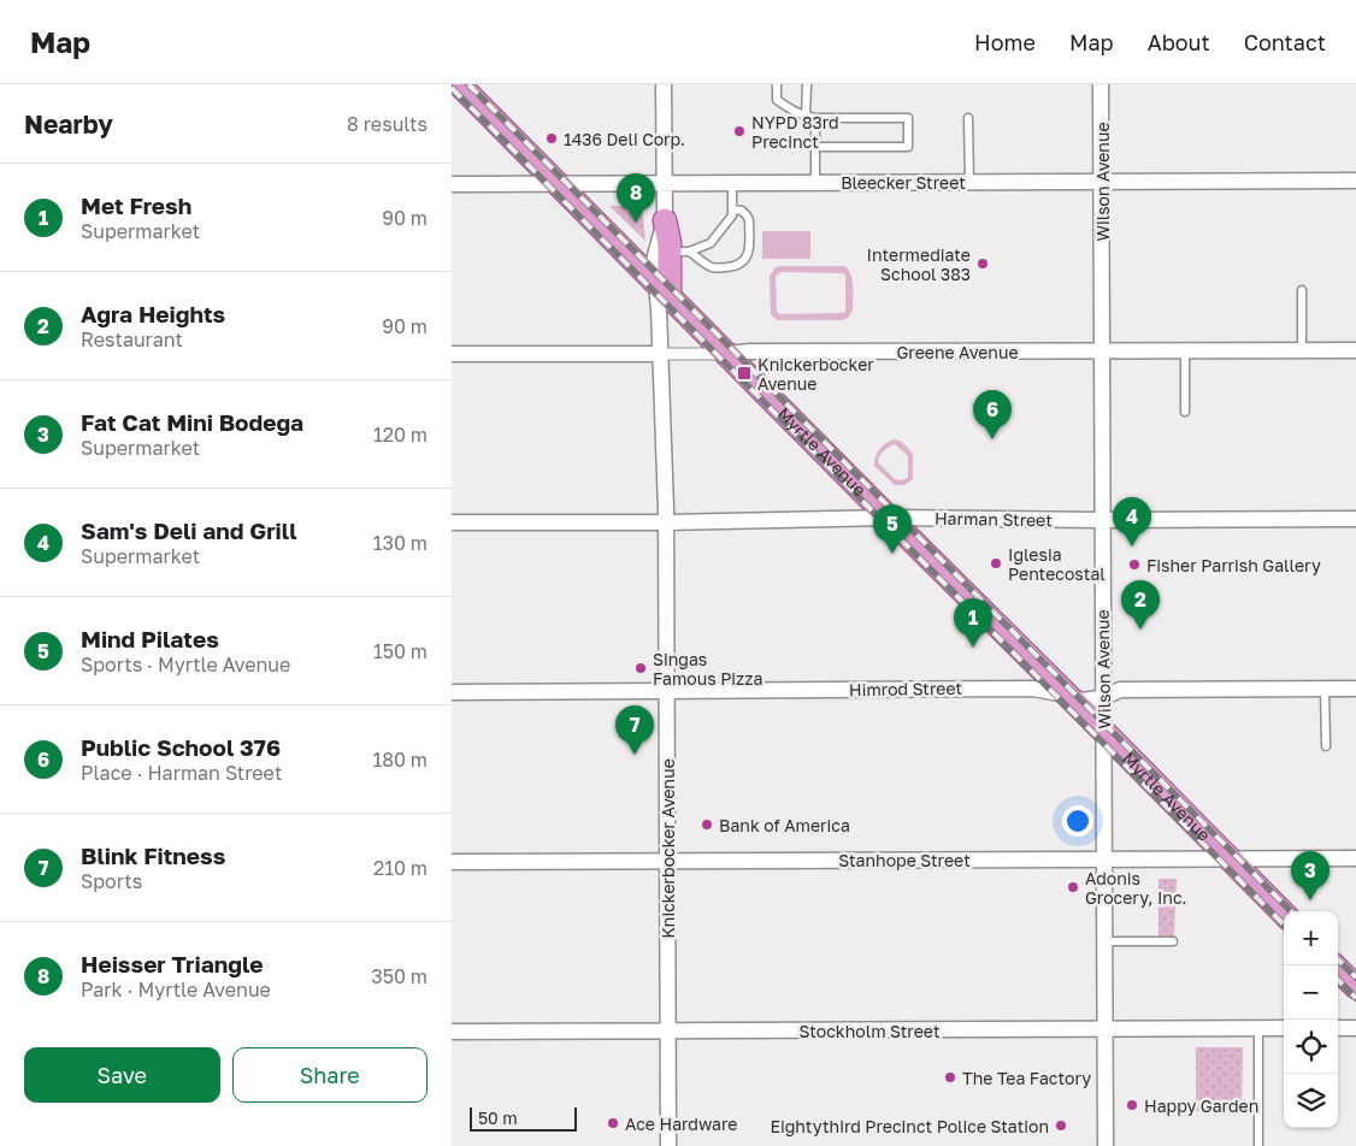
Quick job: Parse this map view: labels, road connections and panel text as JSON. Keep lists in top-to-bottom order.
{
  "streets": {
    "main road": ["Myrtle Avenue"],
    "street": [
      "Bleecker Street",
      "Wilson Avenue",
      "Greene Avenue",
      "Harman Street",
      "Himrod Street",
      "Knickerbocker Avenue",
      "Stanhope Street",
      "Stockholm Street"
    ]
  },
  "crossings": [
    ["Bleecker Street", "Wilson Avenue"],
    ["Bleecker Street", "Myrtle Avenue"],
    ["Bleecker Street", "Knickerbocker Avenue"],
    ["Wilson Avenue", "Greene Avenue"],
    ["Wilson Avenue", "Myrtle Avenue"],
    ["Wilson Avenue", "Harman Street"],
    ["Wilson Avenue", "Himrod Street"],
    ["Wilson Avenue", "Stanhope Street"],
    ["Wilson Avenue", "Stockholm Street"],
    ["Greene Avenue", "Myrtle Avenue"],
    ["Greene Avenue", "Knickerbocker Avenue"],
    ["Myrtle Avenue", "Harman Street"],
    ["Myrtle Avenue", "Himrod Street"],
    ["Myrtle Avenue", "Knickerbocker Avenue"],
    ["Myrtle Avenue", "Stanhope Street"],
    ["Harman Street", "Knickerbocker Avenue"],
    ["Himrod Street", "Knickerbocker Avenue"],
    ["Knickerbocker Avenue", "Stanhope Street"],
    ["Knickerbocker Avenue", "Stockholm Street"]
  ],
  "places": {
    "other": [
      "NYPD 83rd Precinct",
      "1436 Deli Corp.",
      "Intermediate School 383",
      "Iglesia Pentecostal",
      "Fisher Parrish Gallery",
      "Singas Famous Pizza",
      "Bank of America",
      "Adonis Grocery, Inc.",
      "The Tea Factory",
      "Happy Garden",
      "Ace Hardware",
      "Eightythird Precinct Police Station"
    ],
    "transit": ["Knickerbocker Avenue"]
  },
  "scale_bar": "50 m",
  "page": {
    "header": "Map",
    "nav": [
      "Home",
      "Map",
      "About",
      "Contact"
    ],
    "heading": ["Nearby", "8 results"],
    "list": [
      {
        "mark": "1",
        "name": "Met Fresh",
        "note": "Supermarket",
        "value": "90 m"
      },
      {
        "mark": "2",
        "name": "Agra Heights",
        "note": "Restaurant",
        "value": "90 m"
      },
      {
        "mark": "3",
        "name": "Fat Cat Mini Bodega",
        "note": "Supermarket",
        "value": "120 m"
      },
      {
        "mark": "4",
        "name": "Sam's Deli and Grill",
        "note": "Supermarket",
        "value": "130 m"
      },
      {
        "mark": "5",
        "name": "Mind Pilates",
        "note": "Sports · Myrtle Avenue",
        "value": "150 m"
      },
      {
        "mark": "6",
        "name": "Public School 376",
        "note": "Place · Harman Street",
        "value": "180 m"
      },
      {
        "mark": "7",
        "name": "Blink Fitness",
        "note": "Sports",
        "value": "210 m"
      },
      {
        "mark": "8",
        "name": "Heisser Triangle",
        "note": "Park · Myrtle Avenue",
        "value": "350 m"
      }
    ],
    "pins": [
      "8",
      "6",
      "4",
      "5",
      "2",
      "1",
      "7",
      "3"
    ],
    "map_buttons": ["+", "−"],
    "buttons": ["Save", "Share"],
    "scale": "50 m"
  }
}
